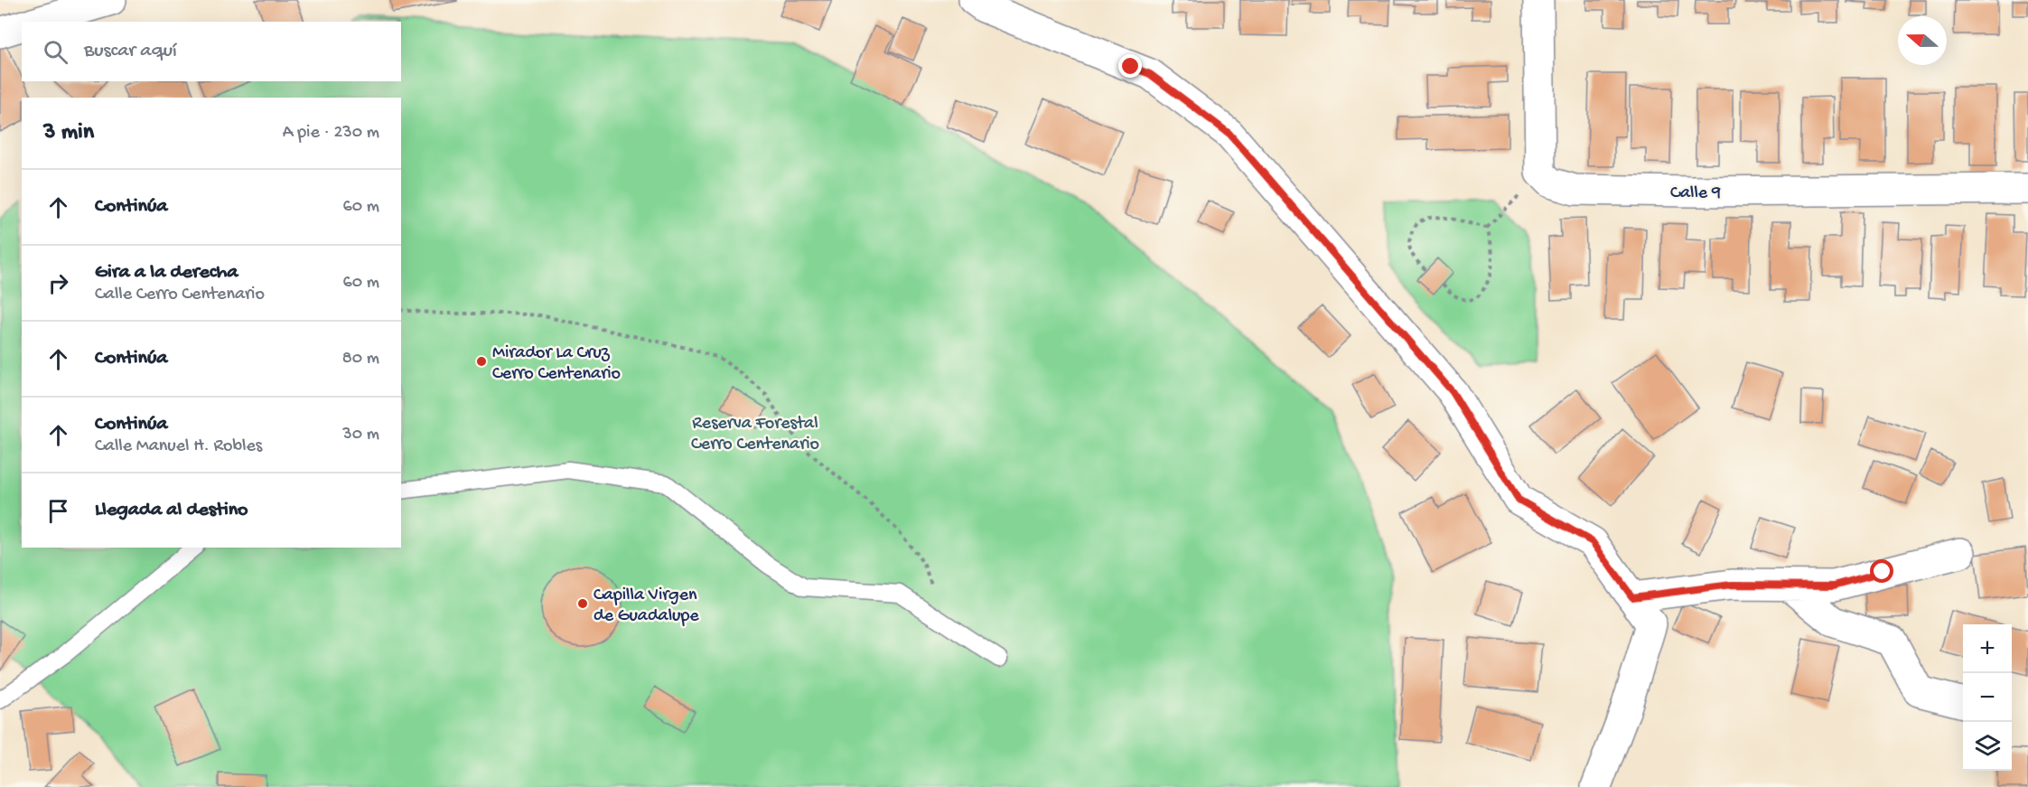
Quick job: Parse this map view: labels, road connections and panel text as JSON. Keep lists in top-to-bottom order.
{
  "streets": {
    "street": ["Calle 9"]
  },
  "parks": ["Reserva Forestal Cerro Centenario"],
  "places": ["Mirador La Cruz Cerro Centenario", "Capilla Virgen de Guadalupe"],
  "north": "left",
  "page": {
    "search": "Buscar aquí",
    "heading": ["3 min", "A pie · 230 m"],
    "list": [
      ["Continúa", "60 m"],
      ["Gira a la derecha", "Calle Cerro Centenario", "60 m"],
      ["Continúa", "80 m"],
      ["Continúa", "Calle Manuel H. Robles", "30 m"],
      "Llegada al destino"
    ],
    "map_buttons": ["+", "−"]
  }
}
